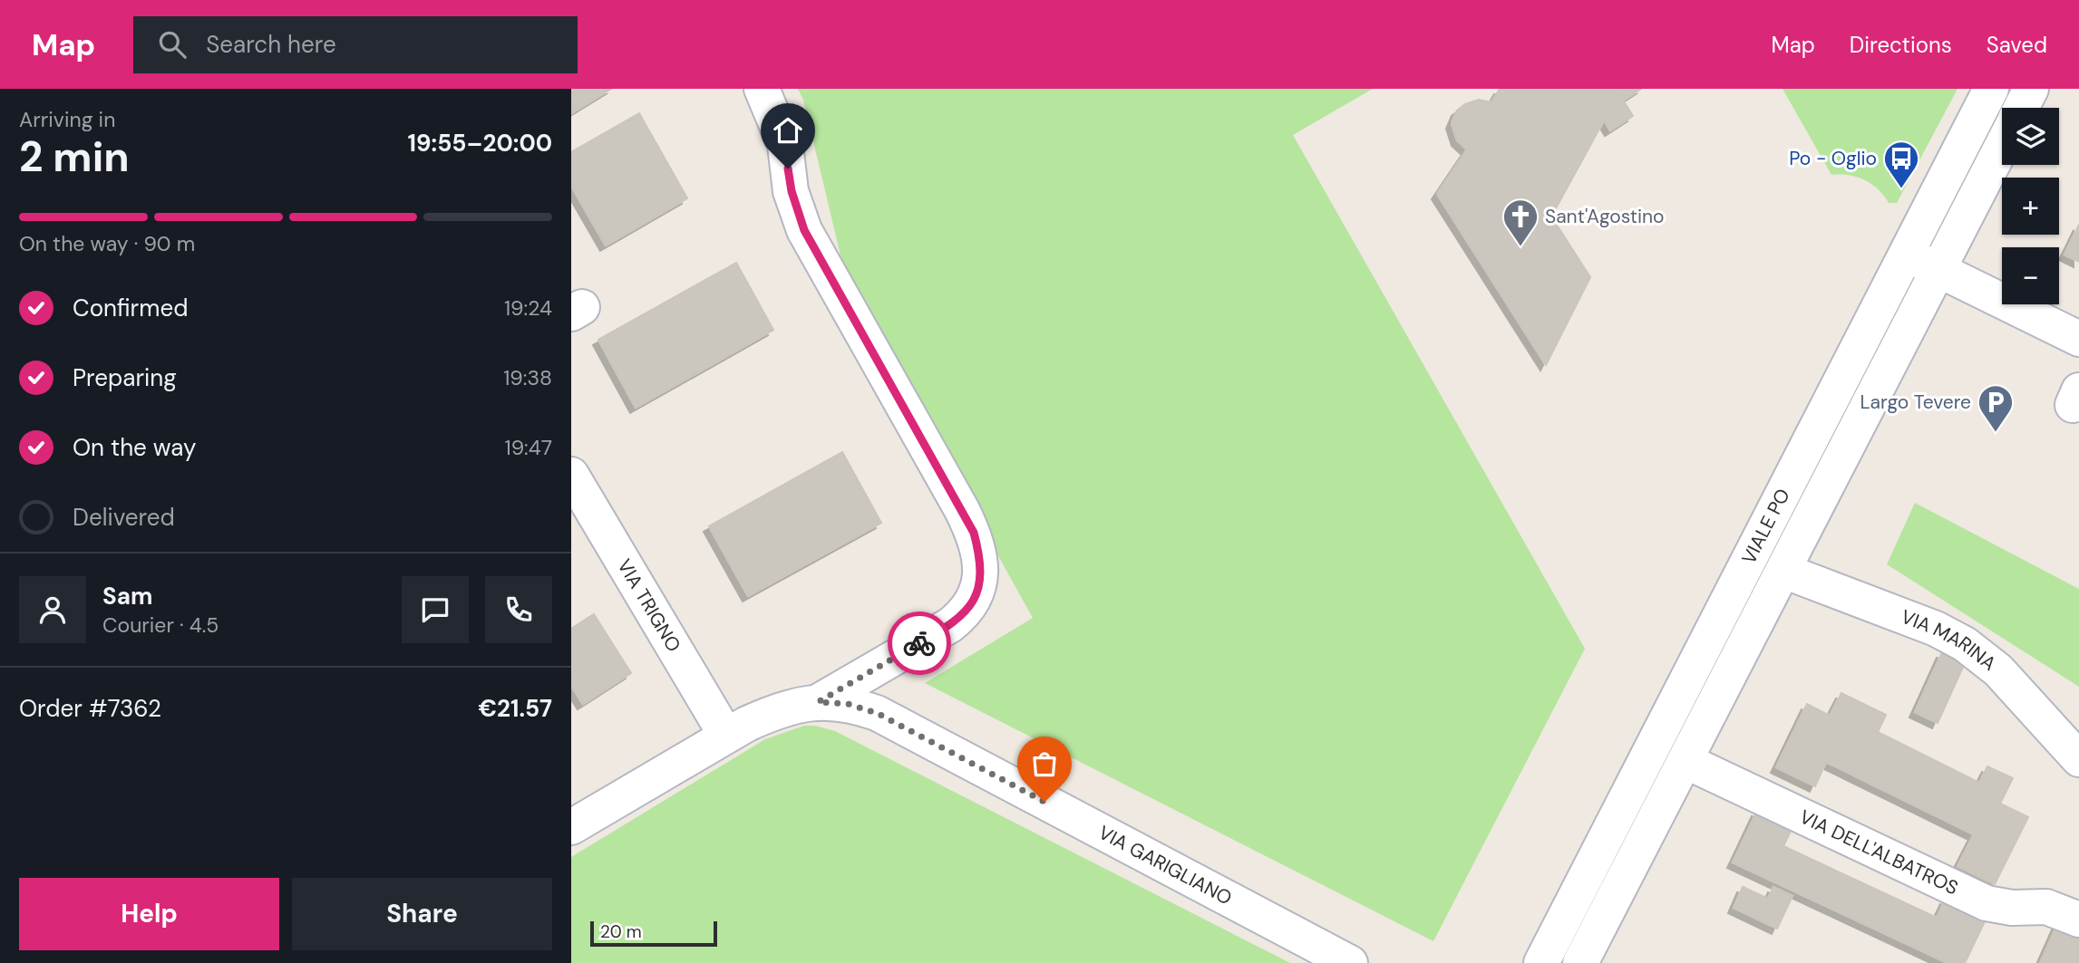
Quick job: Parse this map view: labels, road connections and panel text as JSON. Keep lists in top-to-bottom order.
{
  "streets": {
    "street": [
      "VIALE PO",
      "VIA TRIGNO",
      "VIA MARINA",
      "VIA DELL'ALBATROS",
      "VIA GARIGLIANO"
    ]
  },
  "crossings": [
    ["VIALE PO", "VIA MARINA"],
    ["VIALE PO", "VIA DELL'ALBATROS"],
    ["VIA TRIGNO", "VIA GARIGLIANO"]
  ],
  "places": {
    "bus stop": ["Po - Oglio"],
    "church": ["Sant'Agostino"],
    "parking": ["Largo Tevere"]
  },
  "scale_bar": "20 m",
  "page": {
    "header": "Map",
    "search": "Search here",
    "nav": ["Map", "Directions", "Saved"],
    "heading": ["2 min", "Arriving in", "19:55–20:00"],
    "panel": [
      "Sam",
      "Courier · 4.5",
      "Order #7362",
      "€21.57"
    ],
    "map_buttons": ["+", "−"],
    "bar": "On the way · 90 m",
    "list": [
      ["Confirmed", "19:24"],
      ["Preparing", "19:38"],
      ["On the way", "19:47"],
      "Delivered"
    ],
    "buttons": ["Help", "Share"],
    "scale": "20 m"
  }
}
